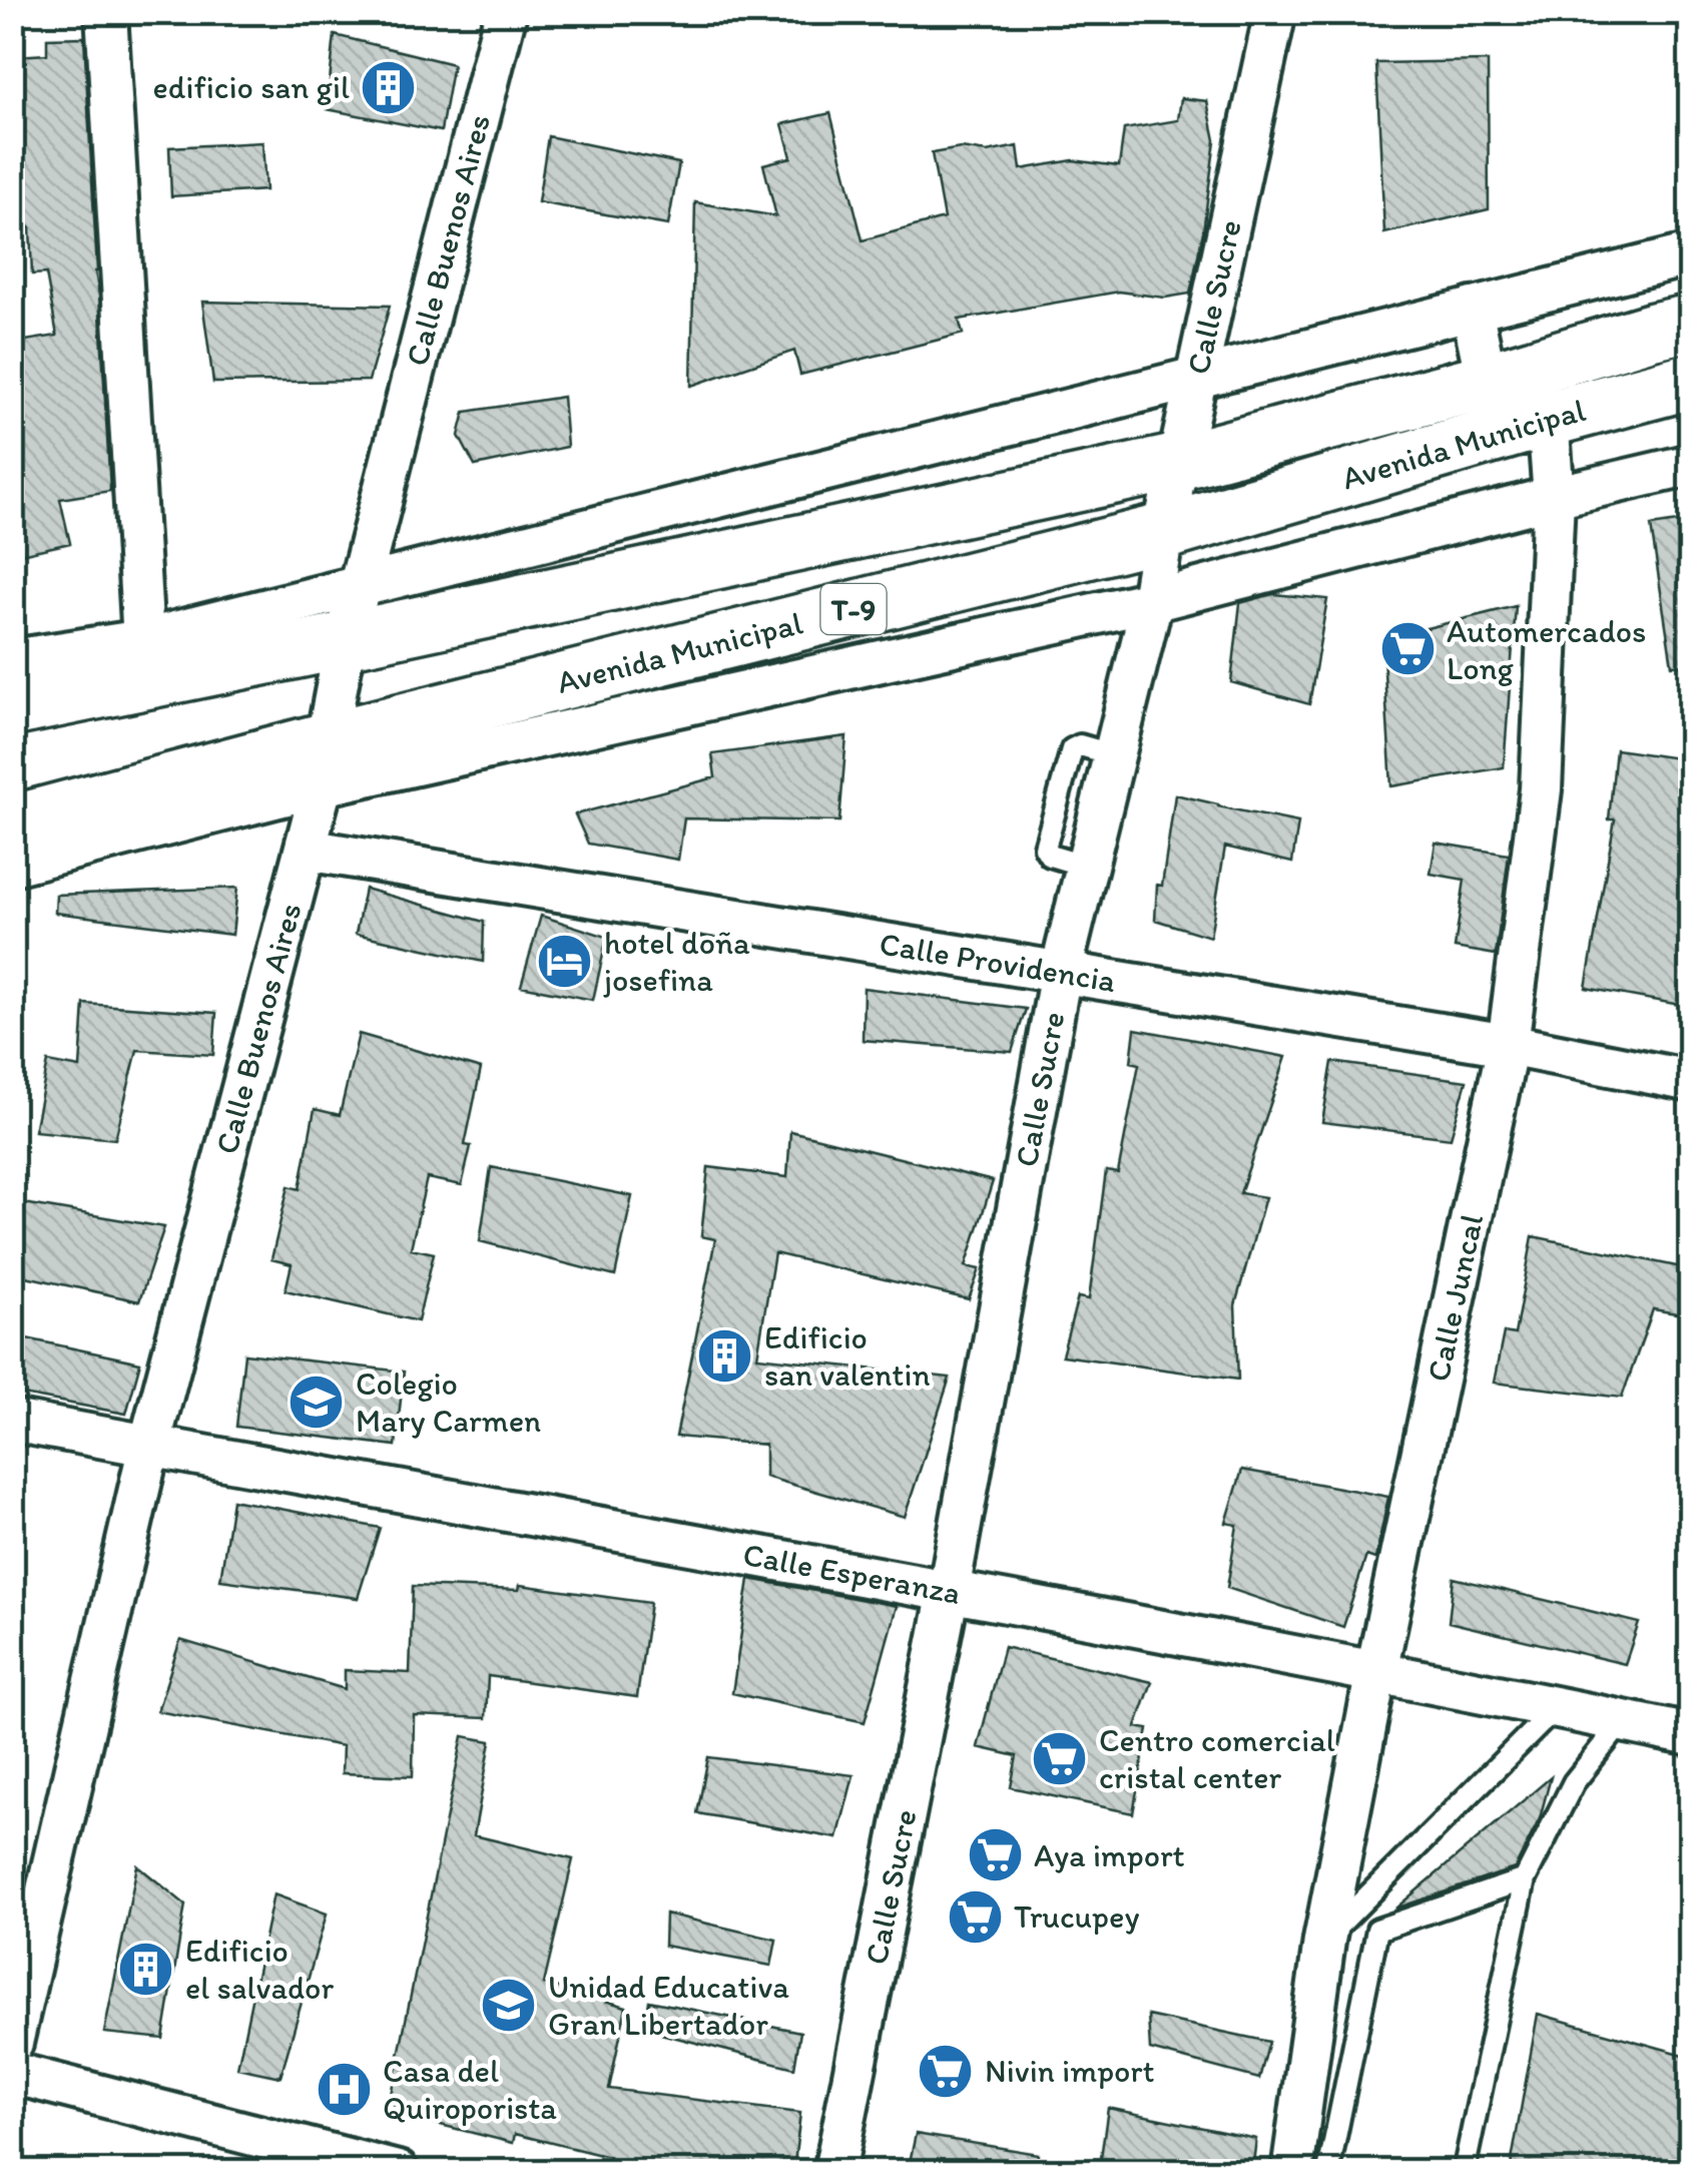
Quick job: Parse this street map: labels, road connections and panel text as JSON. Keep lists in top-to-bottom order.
{
  "streets": {
    "highway": ["Avenida Municipal", "T-9"],
    "street": [
      "Calle Buenos Aires",
      "Calle Sucre",
      "Calle Providencia",
      "Calle Juncal",
      "Calle Esperanza"
    ]
  },
  "crossings": [
    ["Calle Buenos Aires", "Avenida Municipal"],
    ["Calle Buenos Aires", "Calle Providencia"],
    ["Calle Buenos Aires", "Calle Esperanza"],
    ["Calle Sucre", "Avenida Municipal"],
    ["Calle Sucre", "Calle Providencia"],
    ["Calle Sucre", "Calle Esperanza"],
    ["Avenida Municipal", "Calle Juncal"],
    ["Calle Providencia", "Calle Juncal"],
    ["Calle Juncal", "Calle Esperanza"]
  ],
  "places": {
    "building": ["edificio san gil", "Edificio san valentin", "Edificio el salvador"],
    "supermarket": [
      "Automercados Long",
      "Centro comercial cristal center",
      "Aya import",
      "Trucupey",
      "Nivin import"
    ],
    "hotel": ["hotel doña josefina"],
    "school or university": ["Colegio Mary Carmen", "Unidad Educativa Gran Libertador"],
    "hospital": ["Casa del Quiroporista"]
  }
}
